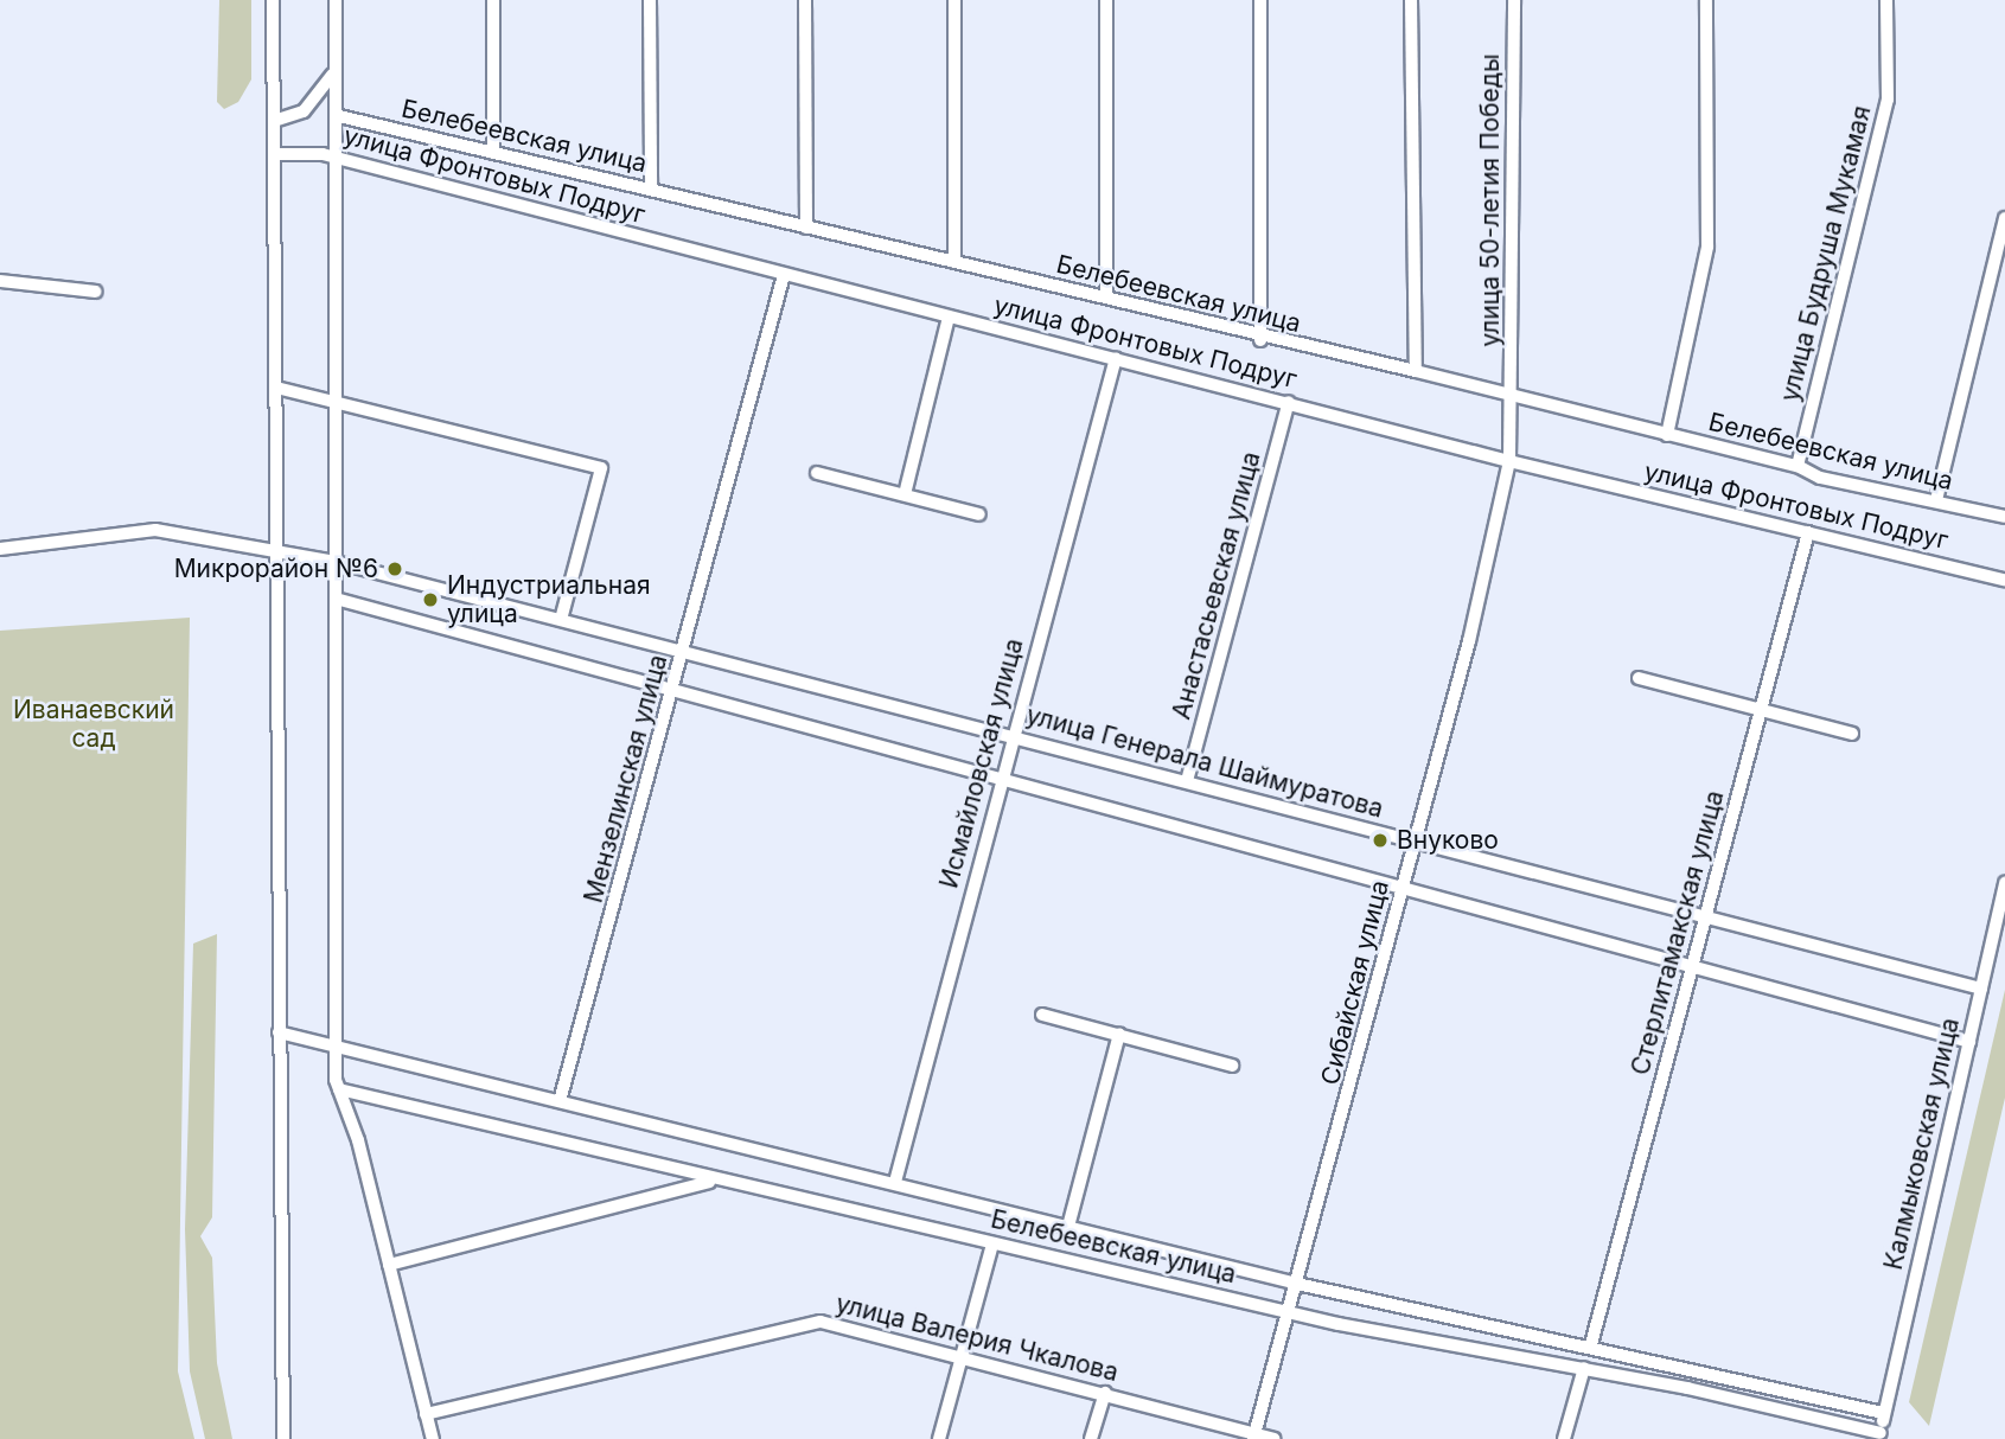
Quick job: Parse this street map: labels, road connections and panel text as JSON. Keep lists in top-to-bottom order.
{
  "streets": {
    "street": [
      "Белебеевская улица",
      "улица Фронтовых Подруг",
      "улица 50-летия Победы",
      "улица Будруша Мукамая",
      "Анастасьевская улица",
      "улица Генерала Шаймуратова",
      "Исмайловская улица",
      "Мензелинская улица",
      "Стерлитамакская улица",
      "Сибайская улица",
      "Калмыковская улица",
      "улица Валерия Чкалова"
    ]
  },
  "crossings": [
    ["Белебеевская улица", "улица 50-летия Победы"],
    ["Белебеевская улица", "улица Будруша Мукамая"],
    ["Белебеевская улица", "Исмайловская улица"],
    ["Белебеевская улица", "Мензелинская улица"],
    ["Белебеевская улица", "Стерлитамакская улица"],
    ["Белебеевская улица", "Сибайская улица"],
    ["Белебеевская улица", "Калмыковская улица"],
    ["улица Фронтовых Подруг", "Анастасьевская улица"],
    ["улица Фронтовых Подруг", "Исмайловская улица"],
    ["улица Фронтовых Подруг", "Мензелинская улица"],
    ["улица Фронтовых Подруг", "Стерлитамакская улица"],
    ["улица Фронтовых Подруг", "Сибайская улица"],
    ["улица 50-летия Победы", "Сибайская улица"],
    ["Анастасьевская улица", "улица Генерала Шаймуратова"],
    ["улица Генерала Шаймуратова", "Исмайловская улица"],
    ["улица Генерала Шаймуратова", "Мензелинская улица"],
    ["улица Генерала Шаймуратова", "Стерлитамакская улица"],
    ["улица Генерала Шаймуратова", "Сибайская улица"],
    ["улица Генерала Шаймуратова", "Калмыковская улица"],
    ["Сибайская улица", "улица Валерия Чкалова"]
  ],
  "parks": ["Иванаевский сад"],
  "places": ["Микрорайон №6", "Индустриальная улица", "Внуково"]
}
